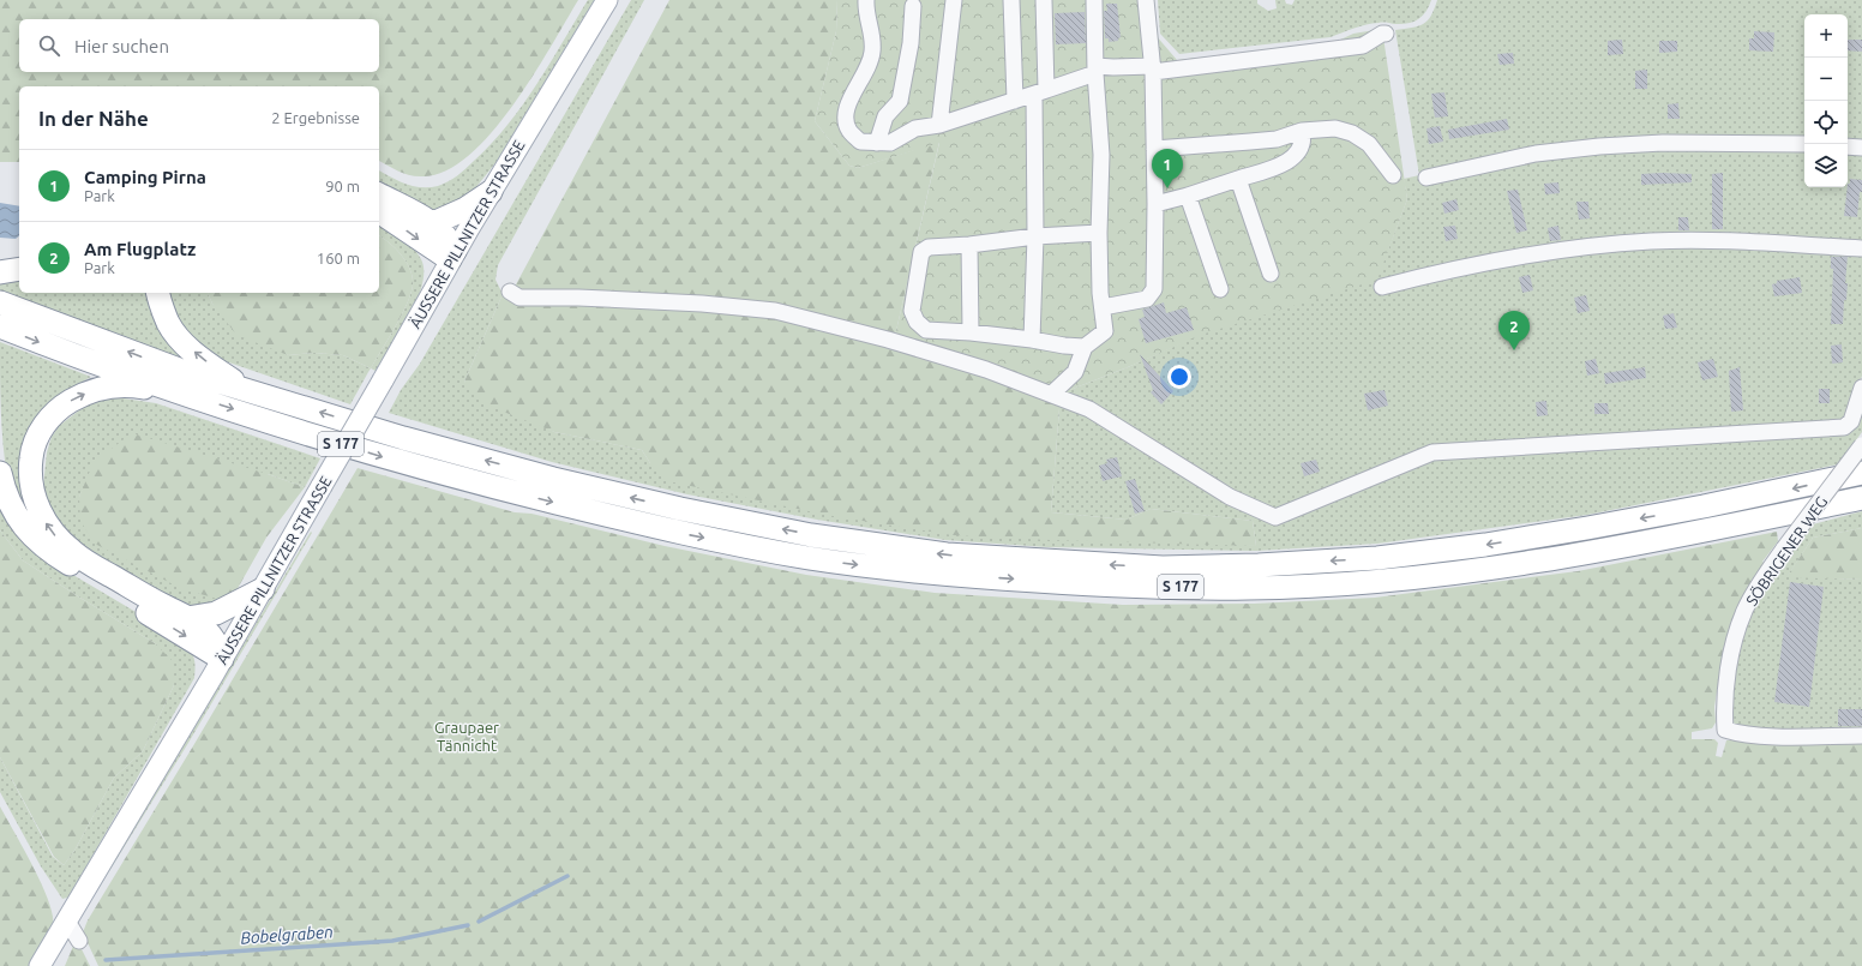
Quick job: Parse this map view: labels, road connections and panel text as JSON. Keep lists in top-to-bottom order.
{
  "streets": {
    "highway": ["S 177"],
    "main road": ["ÄUSSERE PILLNITZER STRASSE"],
    "street": ["SÖBRIGENER WEG"]
  },
  "water": ["Bobelgraben"],
  "parks": ["Graupaer Tännicht"],
  "page": {
    "map_buttons": ["+", "−"],
    "search": "Hier suchen",
    "heading": ["In der Nähe", "2 Ergebnisse"],
    "pins": ["1", "2"],
    "list": [
      {
        "mark": "1",
        "name": "Camping Pirna",
        "note": "Park",
        "value": "90 m"
      },
      {
        "mark": "2",
        "name": "Am Flugplatz",
        "note": "Park",
        "value": "160 m"
      }
    ]
  }
}
